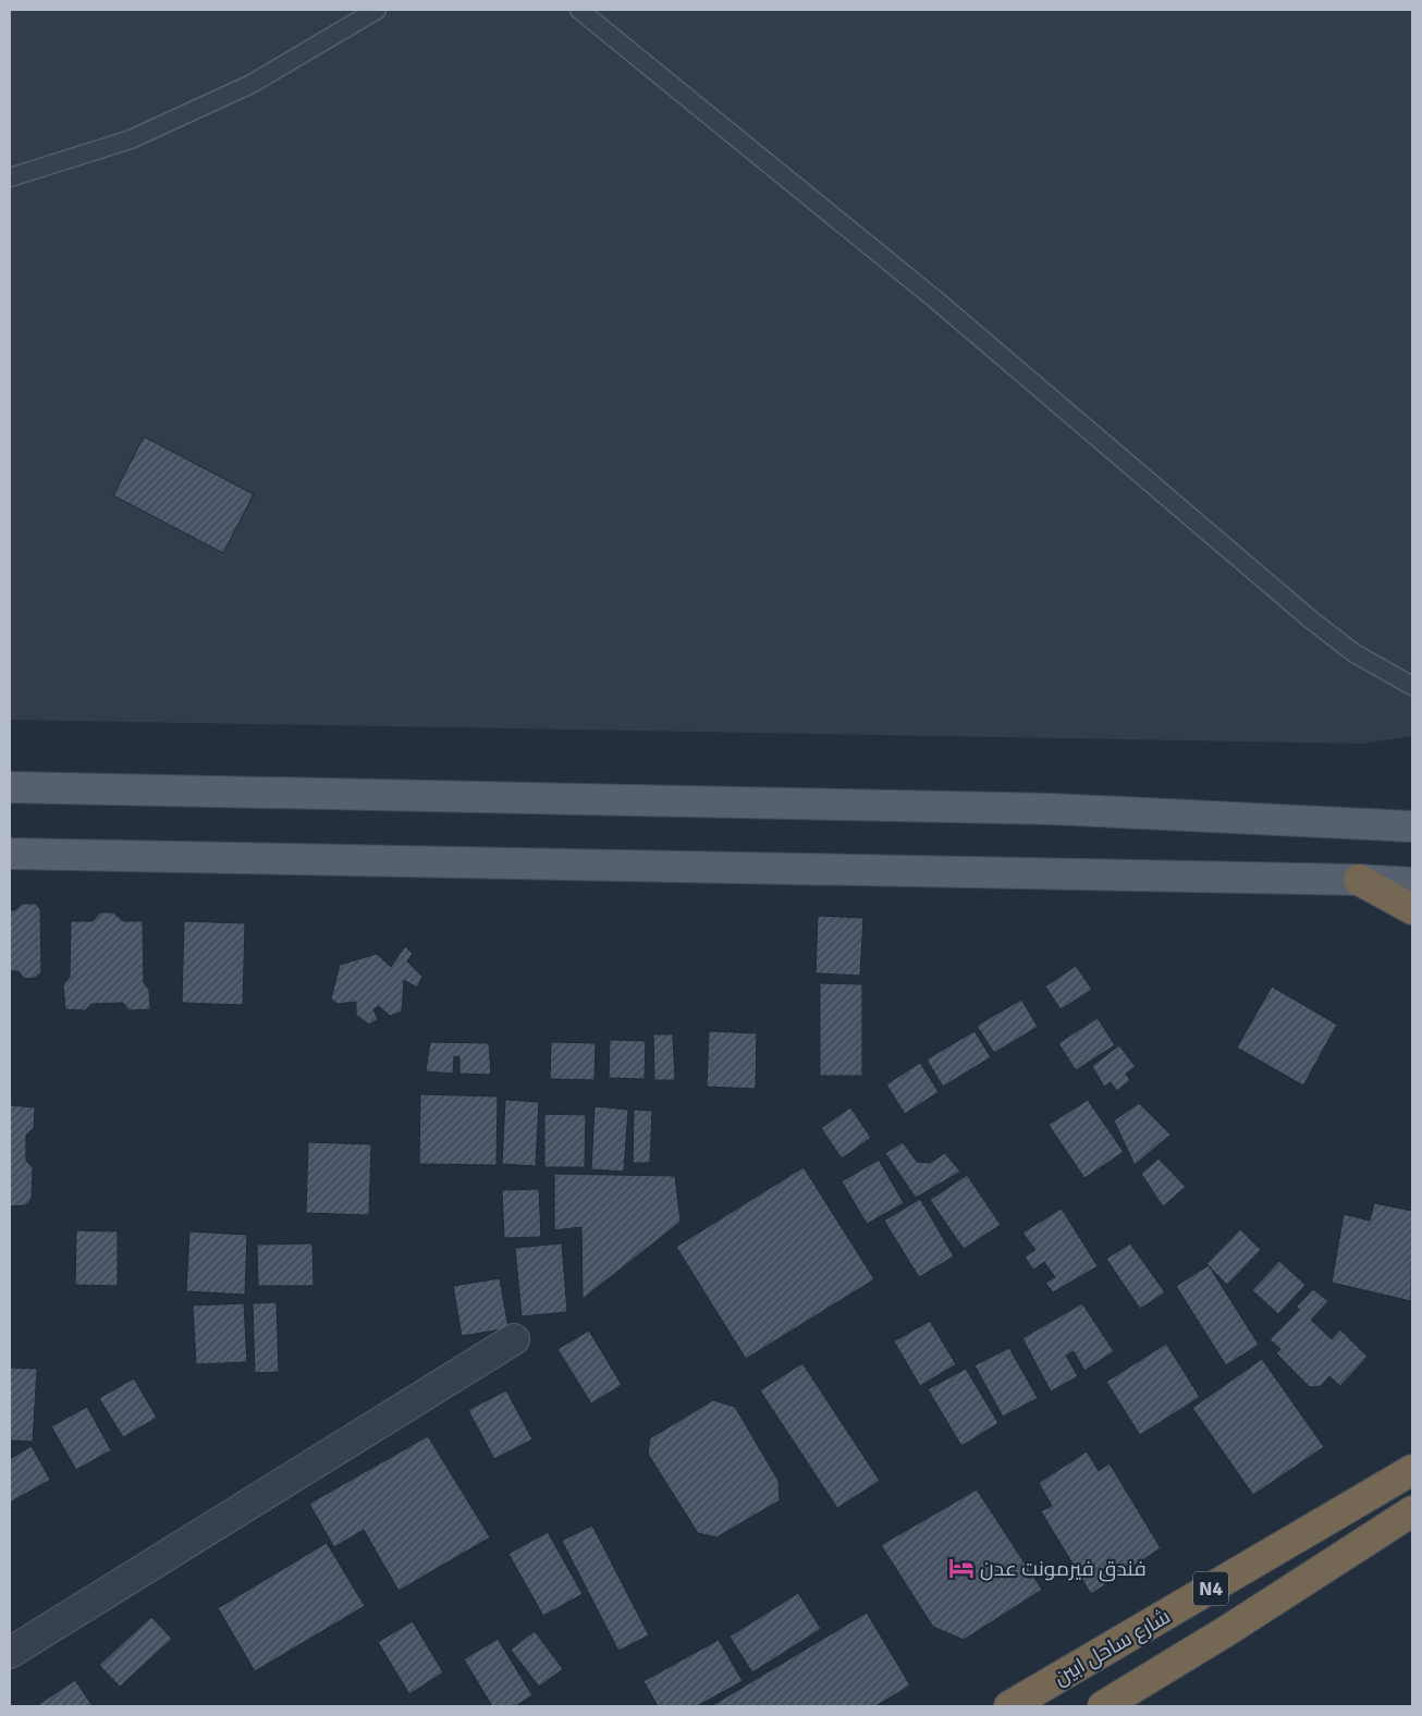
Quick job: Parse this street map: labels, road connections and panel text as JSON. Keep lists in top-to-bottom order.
{
  "streets": {
    "highway": ["N4", "شارع ساحل ابين"]
  },
  "places": {
    "hotel": ["فندق فيرمونت عدن"]
  }
}
